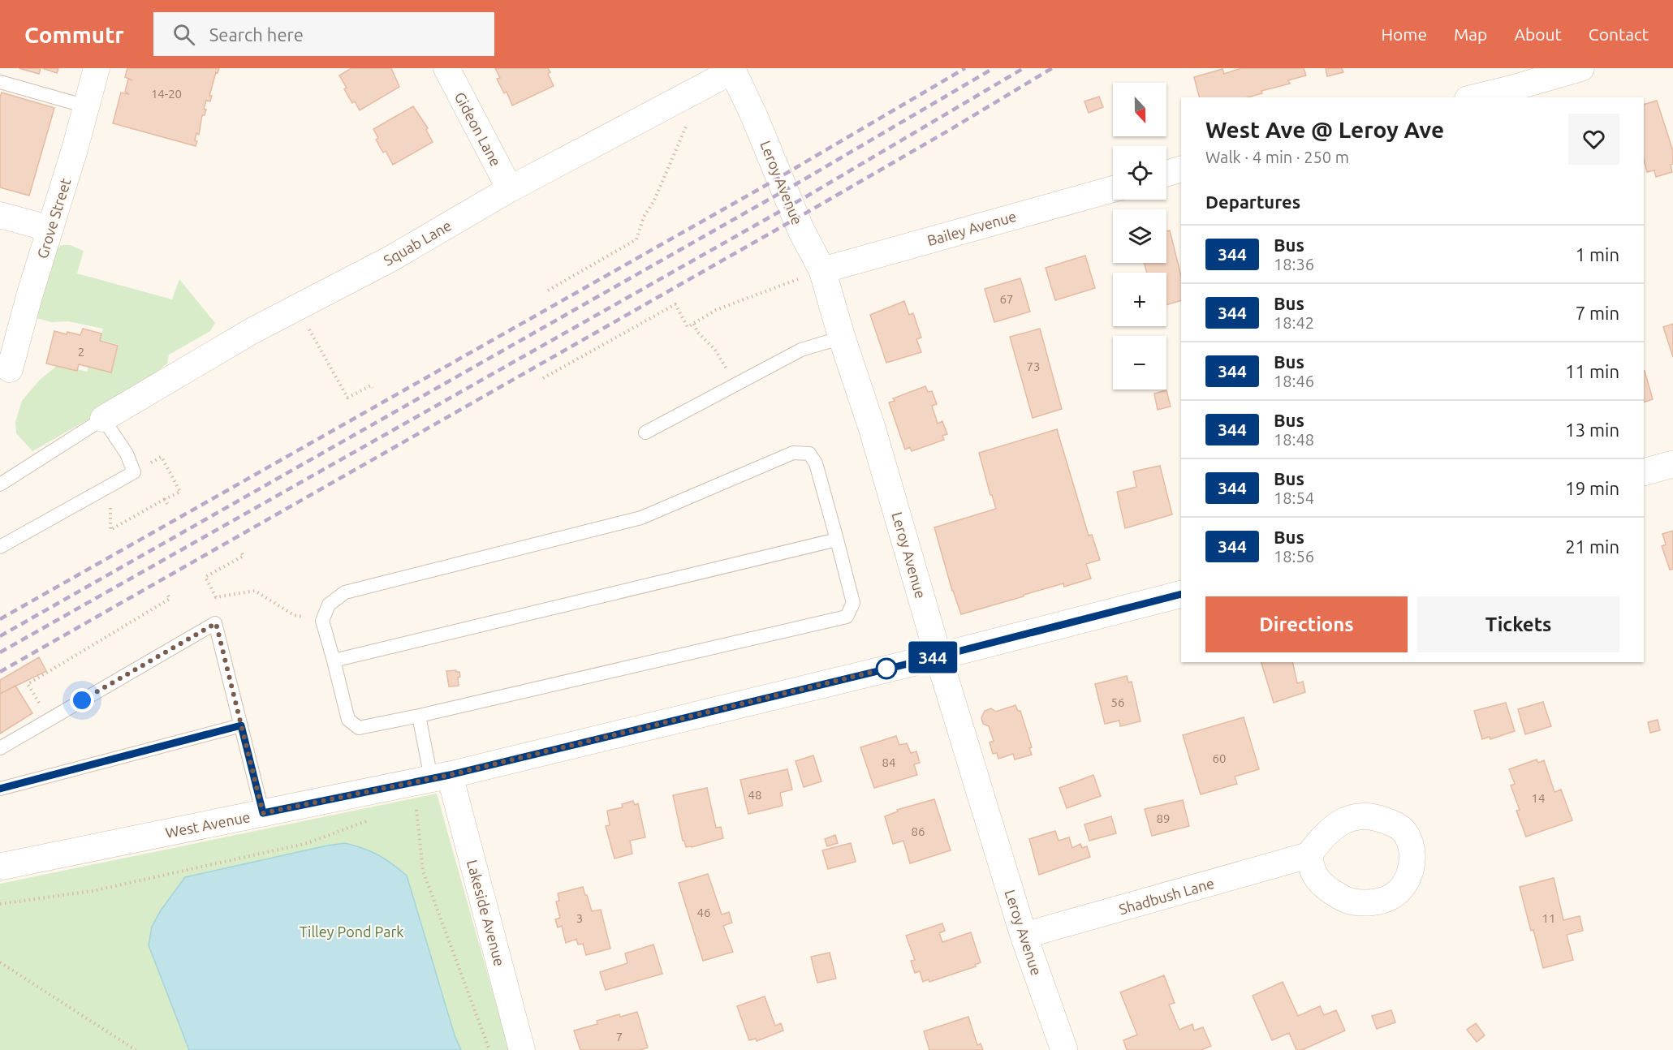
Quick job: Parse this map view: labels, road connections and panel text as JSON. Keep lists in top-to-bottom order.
{
  "streets": {
    "main road": ["Leroy Avenue", "West Avenue"],
    "street": [
      "Gideon Lane",
      "Grove Street",
      "Bailey Avenue",
      "Squab Lane",
      "Shadbush Lane",
      "Lakeside Avenue"
    ]
  },
  "crossings": [
    ["Gideon Lane", "Squab Lane"],
    ["Leroy Avenue", "Bailey Avenue"],
    ["Leroy Avenue", "Squab Lane"],
    ["Leroy Avenue", "West Avenue"],
    ["Leroy Avenue", "Shadbush Lane"],
    ["West Avenue", "Lakeside Avenue"]
  ],
  "parks": ["Tilley Pond Park"],
  "lines": ["bus line 344"],
  "house_numbers": [
    "14-20",
    "67",
    "2",
    "73",
    "56",
    "60",
    "84",
    "48",
    "14",
    "89",
    "86",
    "46",
    "3",
    "11",
    "7"
  ],
  "north": "bottom",
  "page": {
    "header": "Commutr",
    "search": "Search here",
    "nav": [
      "Home",
      "Map",
      "About",
      "Contact"
    ],
    "on_map": "344",
    "map_buttons": ["+", "−"],
    "heading": [
      ["West Ave @ Leroy Ave", "Walk · 4 min · 250 m"],
      "Departures"
    ],
    "list": [
      {
        "mark": "344",
        "name": "Bus",
        "note": "18:36",
        "value": "1 min"
      },
      {
        "mark": "344",
        "name": "Bus",
        "note": "18:42",
        "value": "7 min"
      },
      {
        "mark": "344",
        "name": "Bus",
        "note": "18:46",
        "value": "11 min"
      },
      {
        "mark": "344",
        "name": "Bus",
        "note": "18:48",
        "value": "13 min"
      },
      {
        "mark": "344",
        "name": "Bus",
        "note": "18:54",
        "value": "19 min"
      },
      {
        "mark": "344",
        "name": "Bus",
        "note": "18:56",
        "value": "21 min"
      }
    ],
    "buttons": ["Directions", "Tickets"]
  }
}
